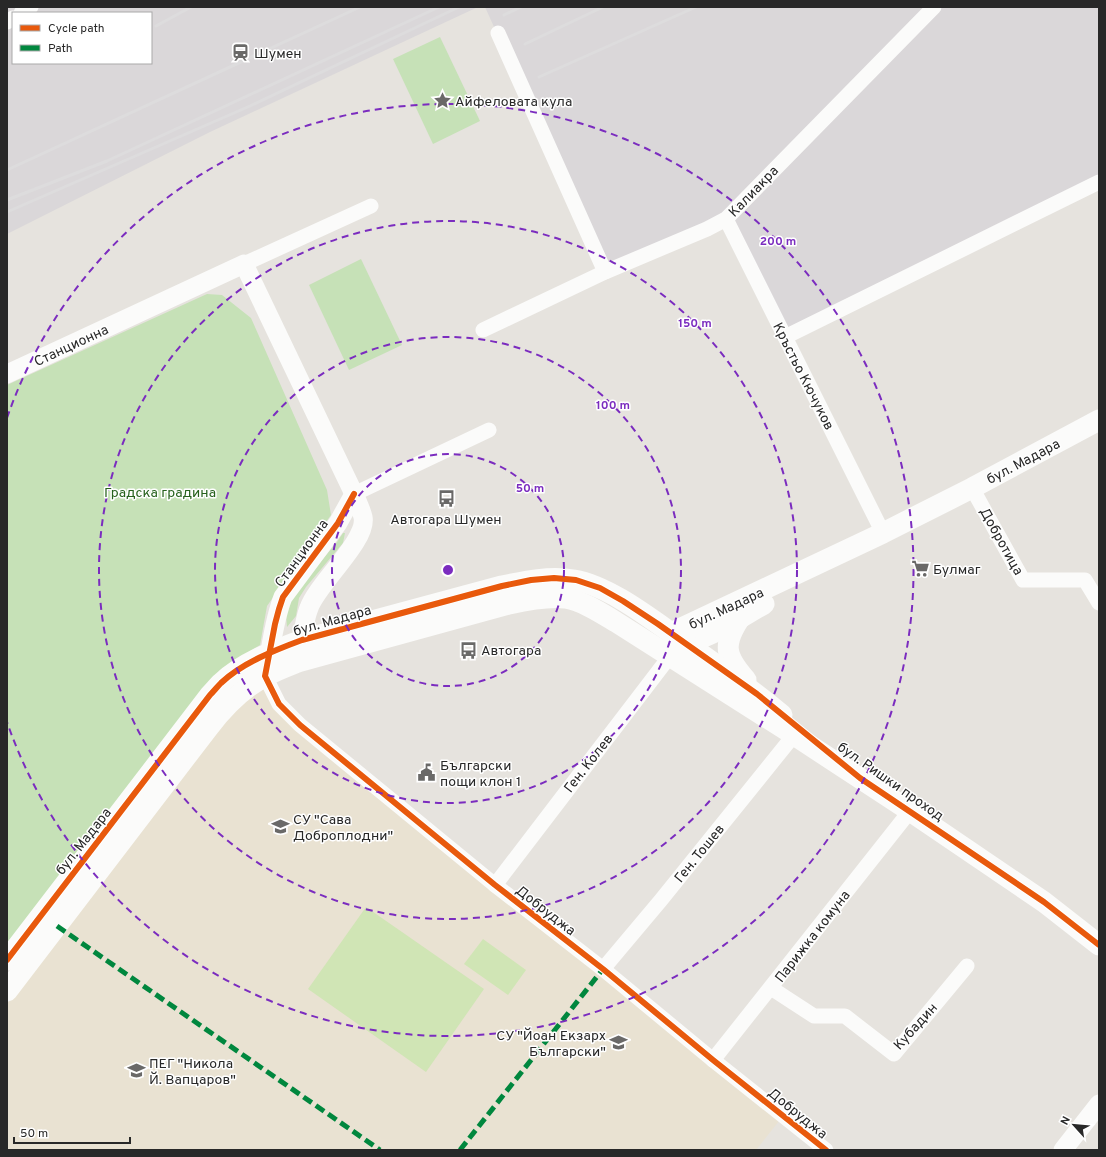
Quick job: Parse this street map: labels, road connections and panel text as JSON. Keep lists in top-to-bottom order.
{
  "streets": {
    "main road": ["бул. Мадара", "бул. Ришки проход"],
    "street": [
      "Калиакра",
      "Станционна",
      "Кръстьо Кючуков",
      "Добротица",
      "Ген. Колев",
      "Ген. Тошев",
      "Добруджа",
      "Парижка комуна",
      "Кубадин"
    ]
  },
  "crossings": [
    ["Калиакра", "Кръстьо Кючуков"],
    ["Станционна", "бул. Мадара"],
    ["Станционна", "Добруджа"],
    ["Кръстьо Кючуков", "бул. Мадара"],
    ["бул. Мадара", "Добротица"],
    ["бул. Мадара", "Ген. Колев"],
    ["бул. Мадара", "бул. Ришки проход"],
    ["Ген. Колев", "бул. Ришки проход"],
    ["Ген. Колев", "Добруджа"],
    ["бул. Ришки проход", "Ген. Тошев"],
    ["бул. Ришки проход", "Парижка комуна"],
    ["Ген. Тошев", "Добруджа"],
    ["Добруджа", "Парижка комуна"],
    ["Парижка комуна", "Кубадин"]
  ],
  "parks": ["Градска градина"],
  "places": {
    "station": ["Шумен"],
    "place": ["Айфеловата кула"],
    "bus stop": ["Автогара Шумен", "Автогара"],
    "supermarket": ["Булмаг"],
    "public building": ["Български пощи клон 1"],
    "school or university": ["СУ \"Сава Доброплодни\"", "СУ \"Йоан Екзарх Български\"", "ПЕГ \"Никола Й. Вапцаров\""]
  },
  "legend": ["Cycle path", "Path"],
  "scale_bar": "50 m",
  "north": "top left",
  "rings": [
    "200 m",
    "150 m",
    "100 m",
    "50 m"
  ]
}
